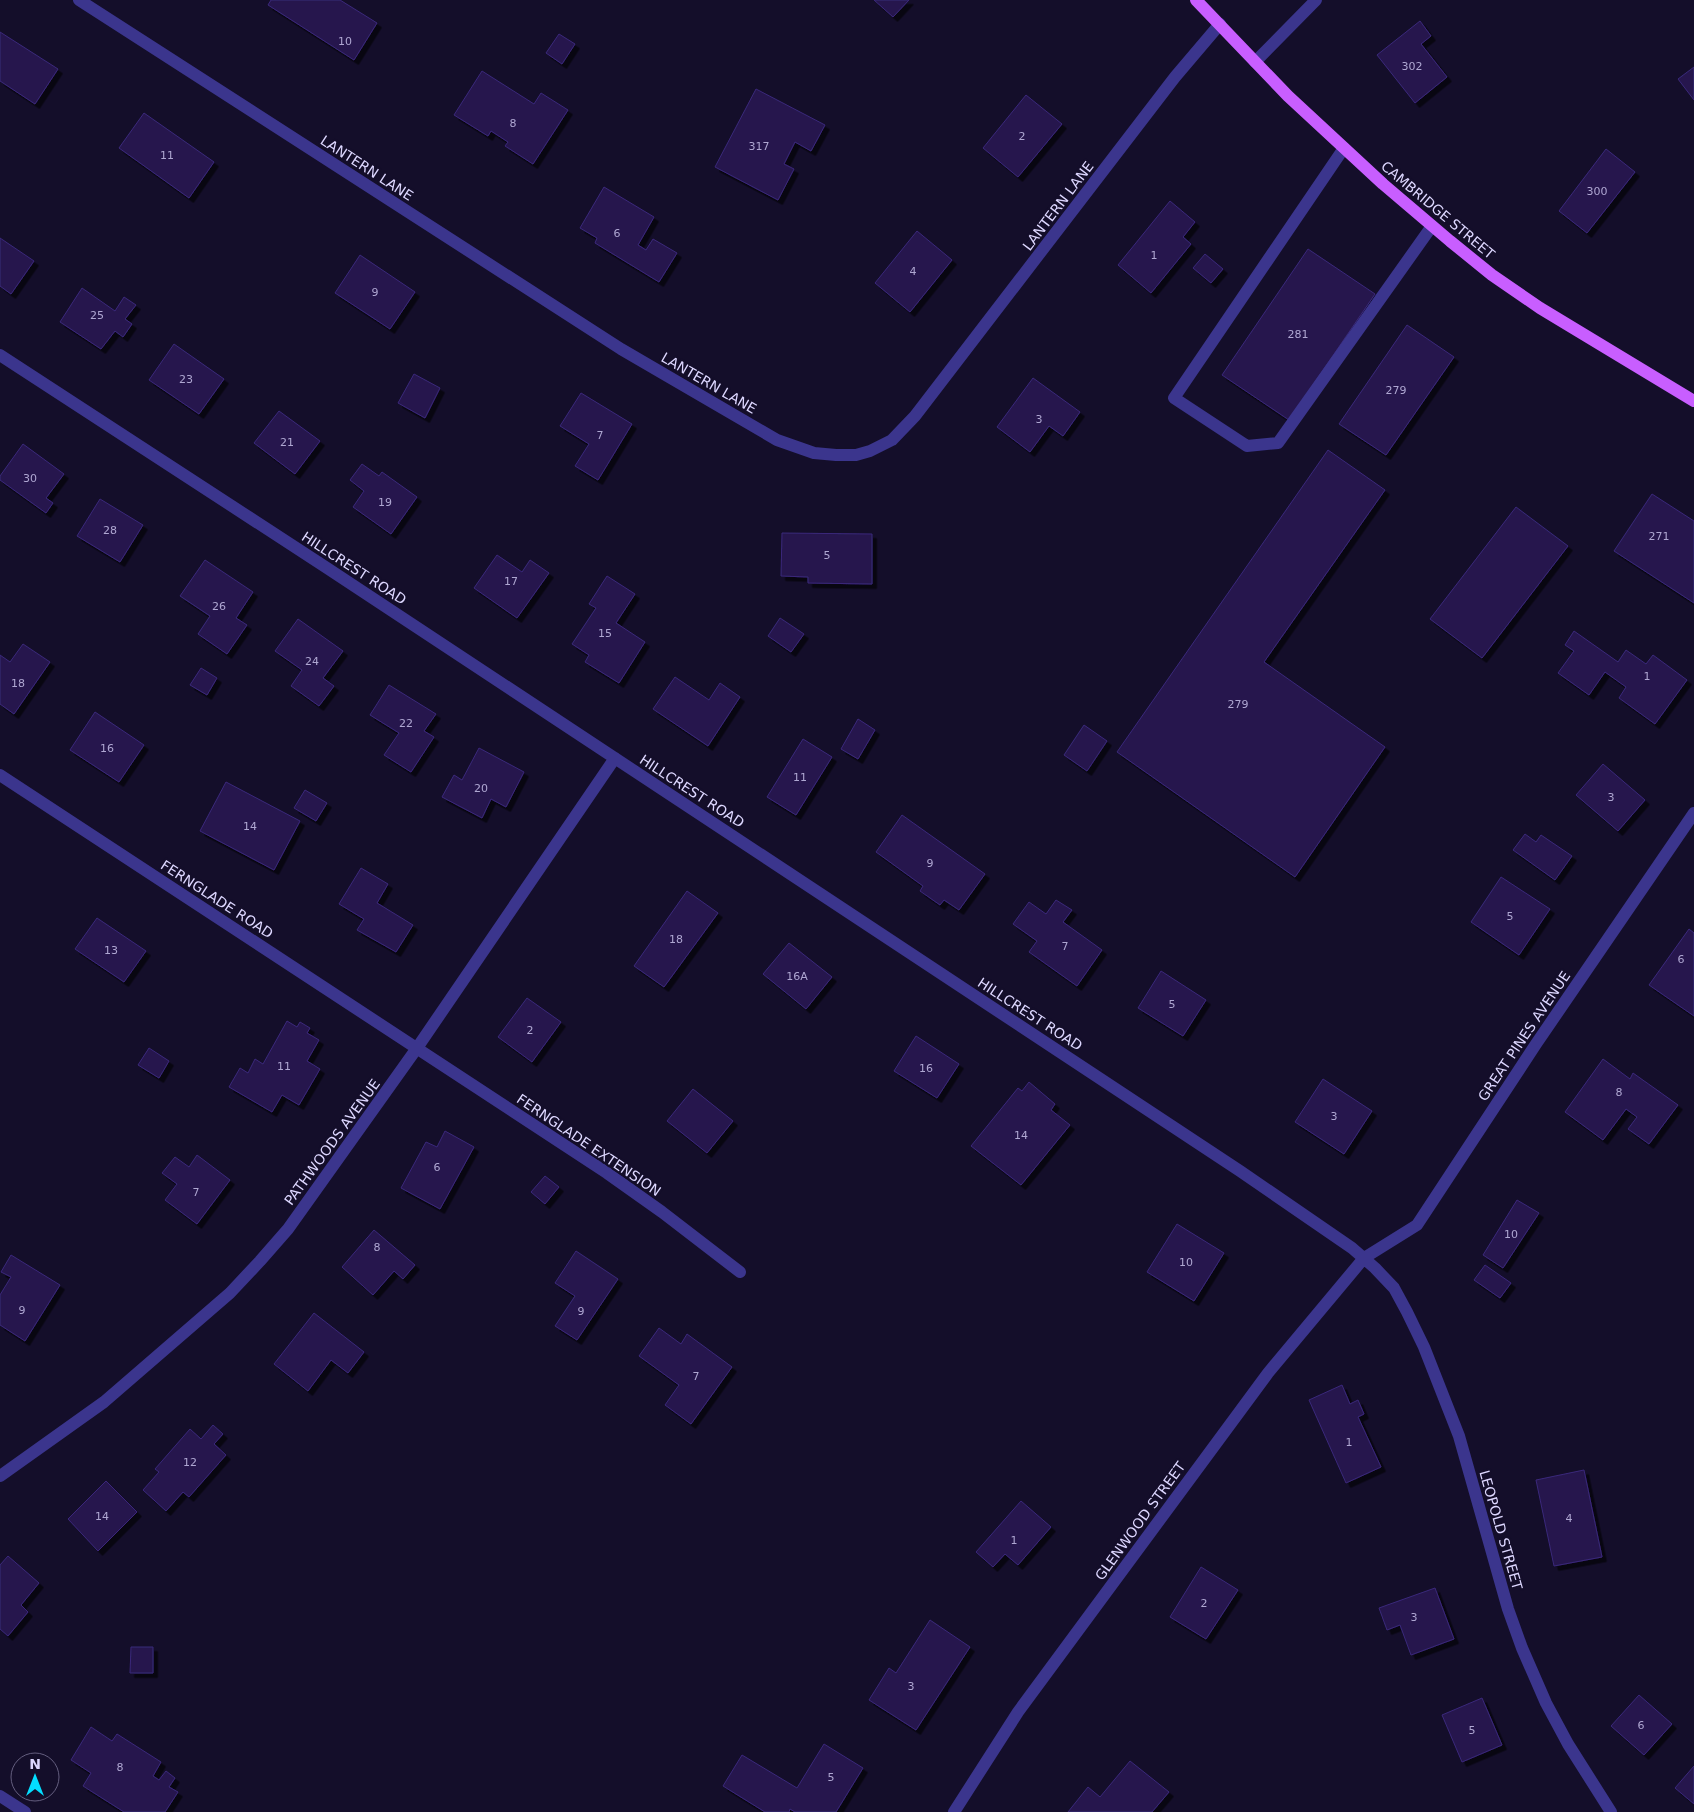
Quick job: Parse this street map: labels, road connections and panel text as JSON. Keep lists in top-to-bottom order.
{
  "streets": {
    "main road": ["CAMBRIDGE STREET"],
    "street": [
      "LANTERN LANE",
      "HILLCREST ROAD",
      "FERNGLADE ROAD",
      "GREAT PINES AVENUE",
      "PATHWOODS AVENUE",
      "FERNGLADE EXTENSION",
      "GLENWOOD STREET",
      "LEOPOLD STREET"
    ]
  },
  "crossings": [
    ["LANTERN LANE", "CAMBRIDGE STREET"],
    ["HILLCREST ROAD", "GREAT PINES AVENUE"],
    ["HILLCREST ROAD", "PATHWOODS AVENUE"],
    ["HILLCREST ROAD", "GLENWOOD STREET"],
    ["HILLCREST ROAD", "LEOPOLD STREET"],
    ["FERNGLADE ROAD", "PATHWOODS AVENUE"],
    ["FERNGLADE ROAD", "FERNGLADE EXTENSION"],
    ["GREAT PINES AVENUE", "GLENWOOD STREET"],
    ["GREAT PINES AVENUE", "LEOPOLD STREET"],
    ["PATHWOODS AVENUE", "FERNGLADE EXTENSION"],
    ["GLENWOOD STREET", "LEOPOLD STREET"]
  ],
  "house_numbers": [
    "10",
    "302",
    "8",
    "2",
    "317",
    "11",
    "300",
    "6",
    "1",
    "4",
    "9",
    "25",
    "281",
    "23",
    "279",
    "3",
    "7",
    "21",
    "30",
    "19",
    "28",
    "271",
    "5",
    "17",
    "26",
    "15",
    "24",
    "1",
    "18",
    "279",
    "22",
    "16",
    "11",
    "20",
    "3",
    "14",
    "9",
    "5",
    "18",
    "7",
    "13",
    "6",
    "16A",
    "5",
    "2",
    "11",
    "16",
    "8",
    "3",
    "14",
    "6",
    "7",
    "10",
    "8",
    "10",
    "9",
    "9",
    "7",
    "1",
    "12",
    "14",
    "4",
    "1",
    "2",
    "3",
    "3",
    "6",
    "5",
    "8",
    "5"
  ],
  "north": "top"
}
